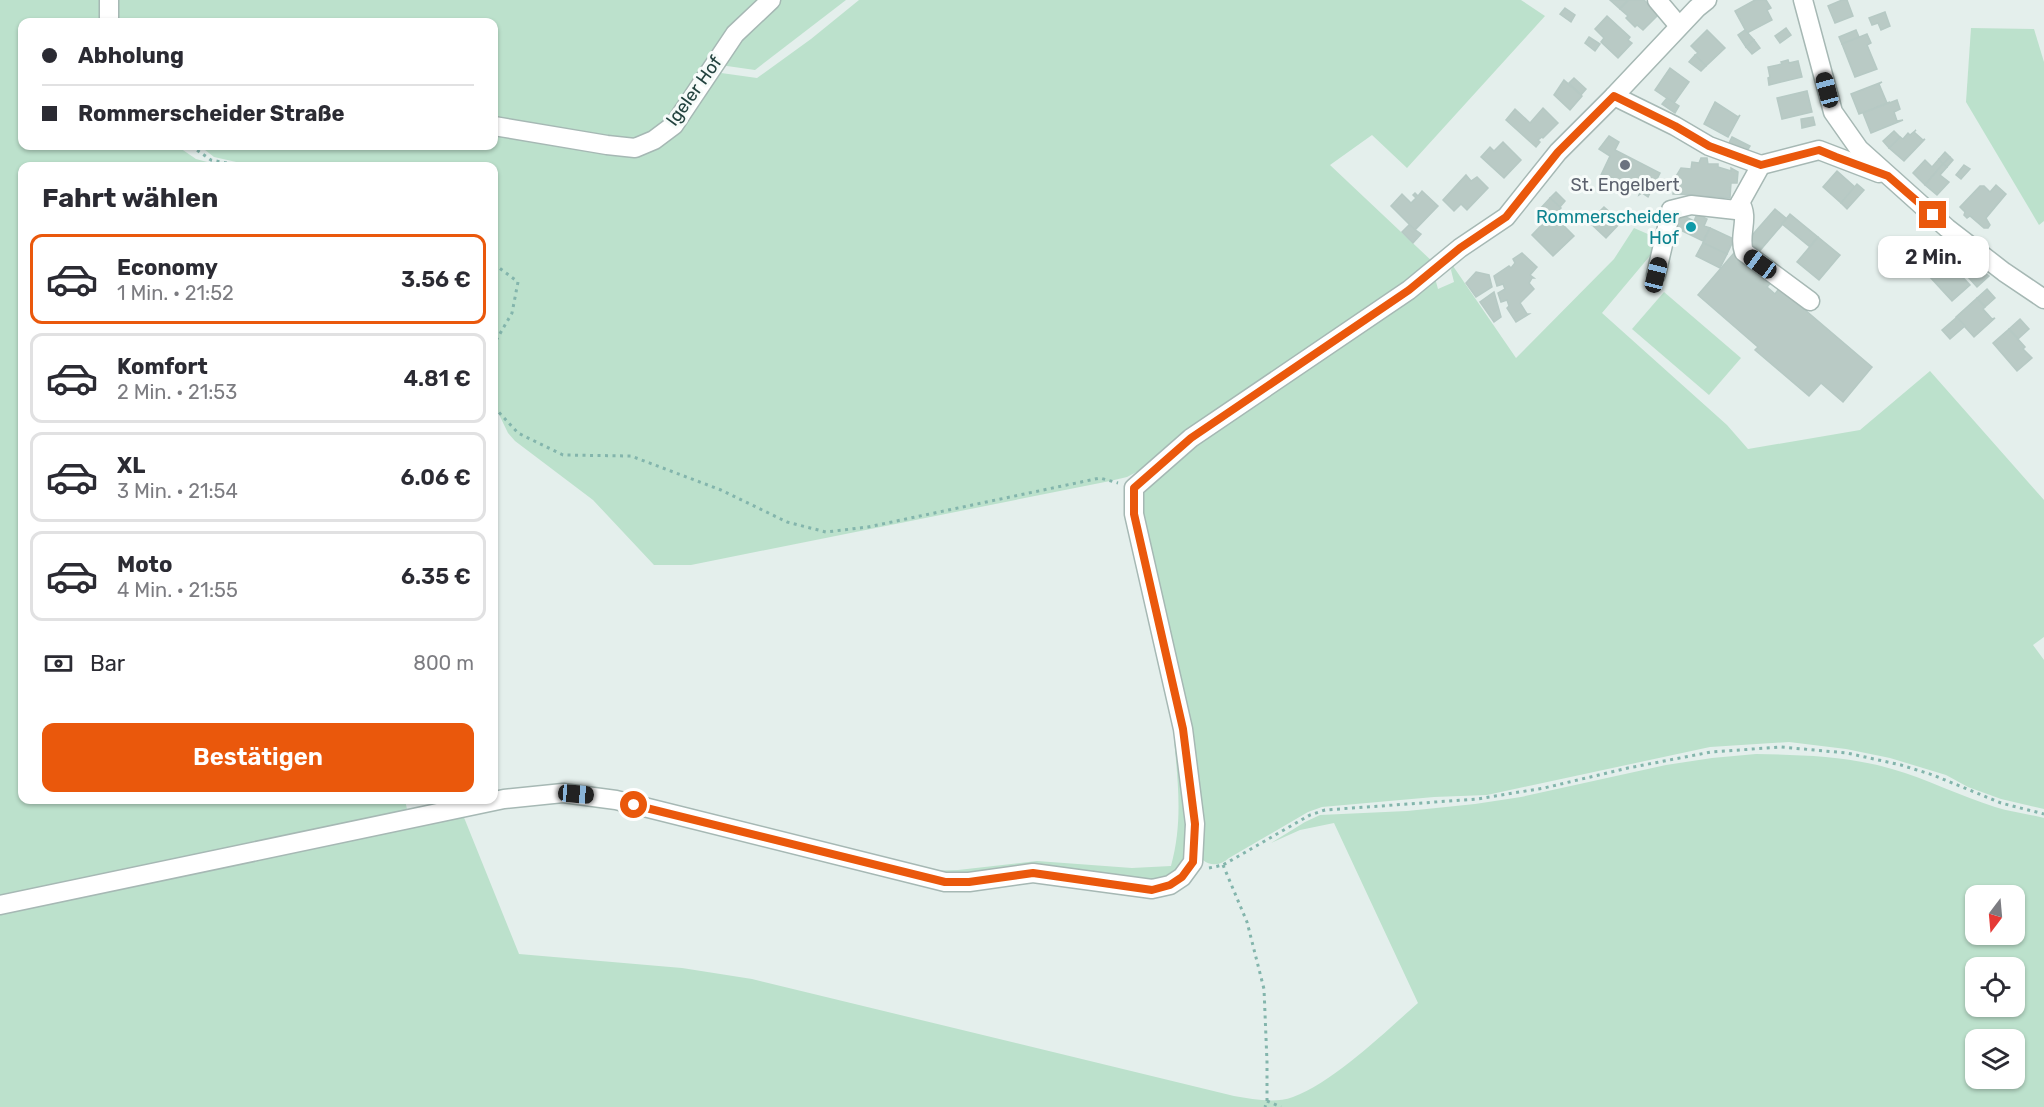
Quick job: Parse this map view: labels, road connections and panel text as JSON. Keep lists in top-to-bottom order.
{
  "streets": {
    "street": ["Igeler Hof"]
  },
  "places": ["St. Engelbert", "Rommerscheider Hof"],
  "north": "bottom",
  "page": {
    "banner": ["Abholung", "Rommerscheider Straße"],
    "heading": "Fahrt wählen",
    "list": [
      {
        "name": "Economy",
        "note": "1 Min. · 21:52",
        "value": "3.56 €"
      },
      {
        "name": "Komfort",
        "note": "2 Min. · 21:53",
        "value": "4.81 €"
      },
      {
        "name": "XL",
        "note": "3 Min. · 21:54",
        "value": "6.06 €"
      },
      {
        "name": "Moto",
        "note": "4 Min. · 21:55",
        "value": "6.35 €"
      }
    ],
    "bubble": "2 Min.",
    "pay": ["Bar", "800 m"],
    "buttons": "Bestätigen"
  }
}
